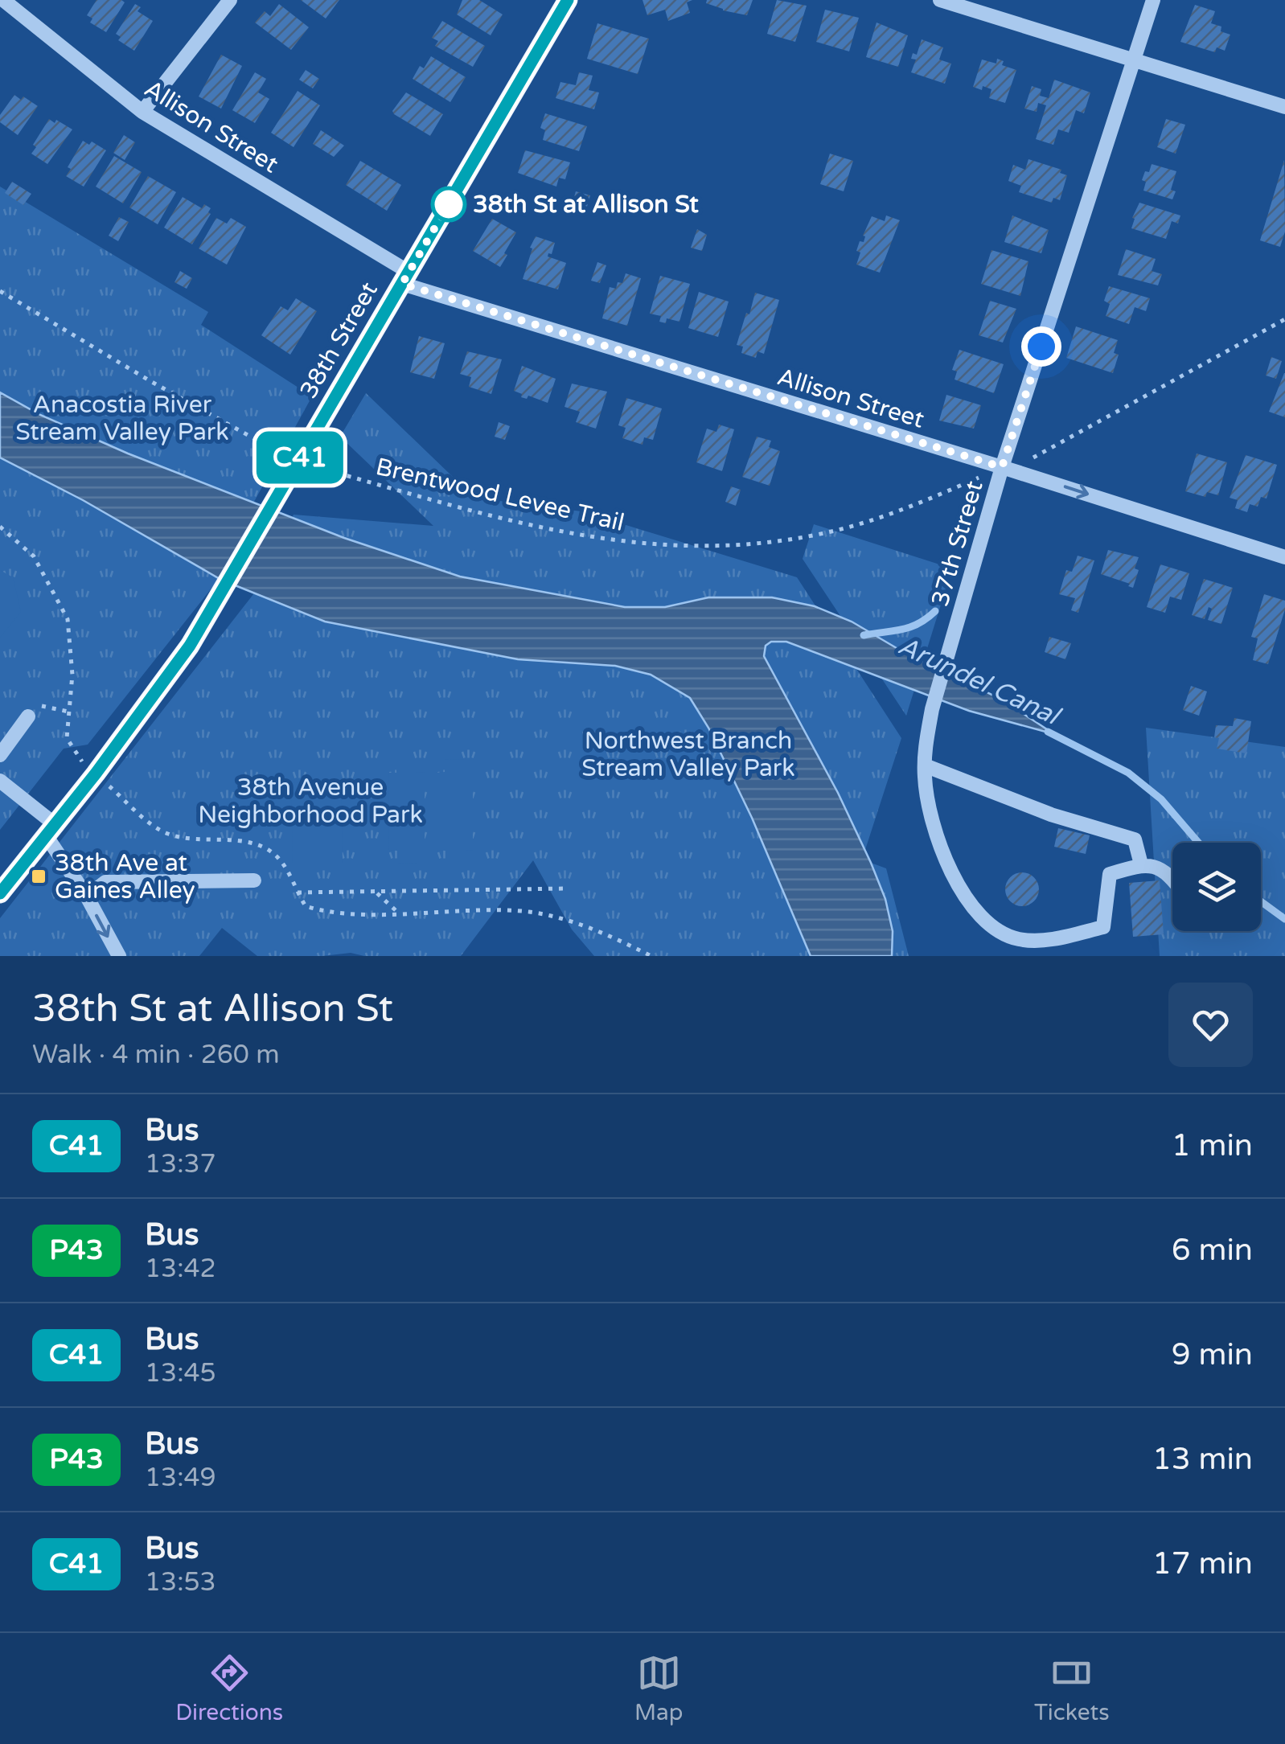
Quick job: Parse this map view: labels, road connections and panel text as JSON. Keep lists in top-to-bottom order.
{
  "streets": {
    "main road": ["38th Street"],
    "street": ["Allison Street", "37th Street"],
    "path": ["Brentwood Levee Trail"]
  },
  "crossings": [
    ["Allison Street", "38th Street"],
    ["Allison Street", "37th Street"],
    ["38th Street", "Brentwood Levee Trail"]
  ],
  "water": ["Arundel Canal"],
  "parks": ["Anacostia River Stream Valley Park", "Northwest Branch Stream Valley Park", "38th Avenue Neighborhood Park"],
  "places": {
    "other": ["38th St at Allison St"],
    "transit": ["38th Ave at Gaines Alley"]
  },
  "lines": ["bus line C41"],
  "page": {
    "on_map": "C41",
    "heading": ["38th St at Allison St", "Walk · 4 min · 260 m"],
    "list": [
      {
        "mark": "C41",
        "name": "Bus",
        "note": "13:37",
        "value": "1 min"
      },
      {
        "mark": "P43",
        "name": "Bus",
        "note": "13:42",
        "value": "6 min"
      },
      {
        "mark": "C41",
        "name": "Bus",
        "note": "13:45",
        "value": "9 min"
      },
      {
        "mark": "P43",
        "name": "Bus",
        "note": "13:49",
        "value": "13 min"
      },
      {
        "mark": "C41",
        "name": "Bus",
        "note": "13:53",
        "value": "17 min"
      }
    ],
    "tabs": ["Directions", "Map", "Tickets"]
  }
}
